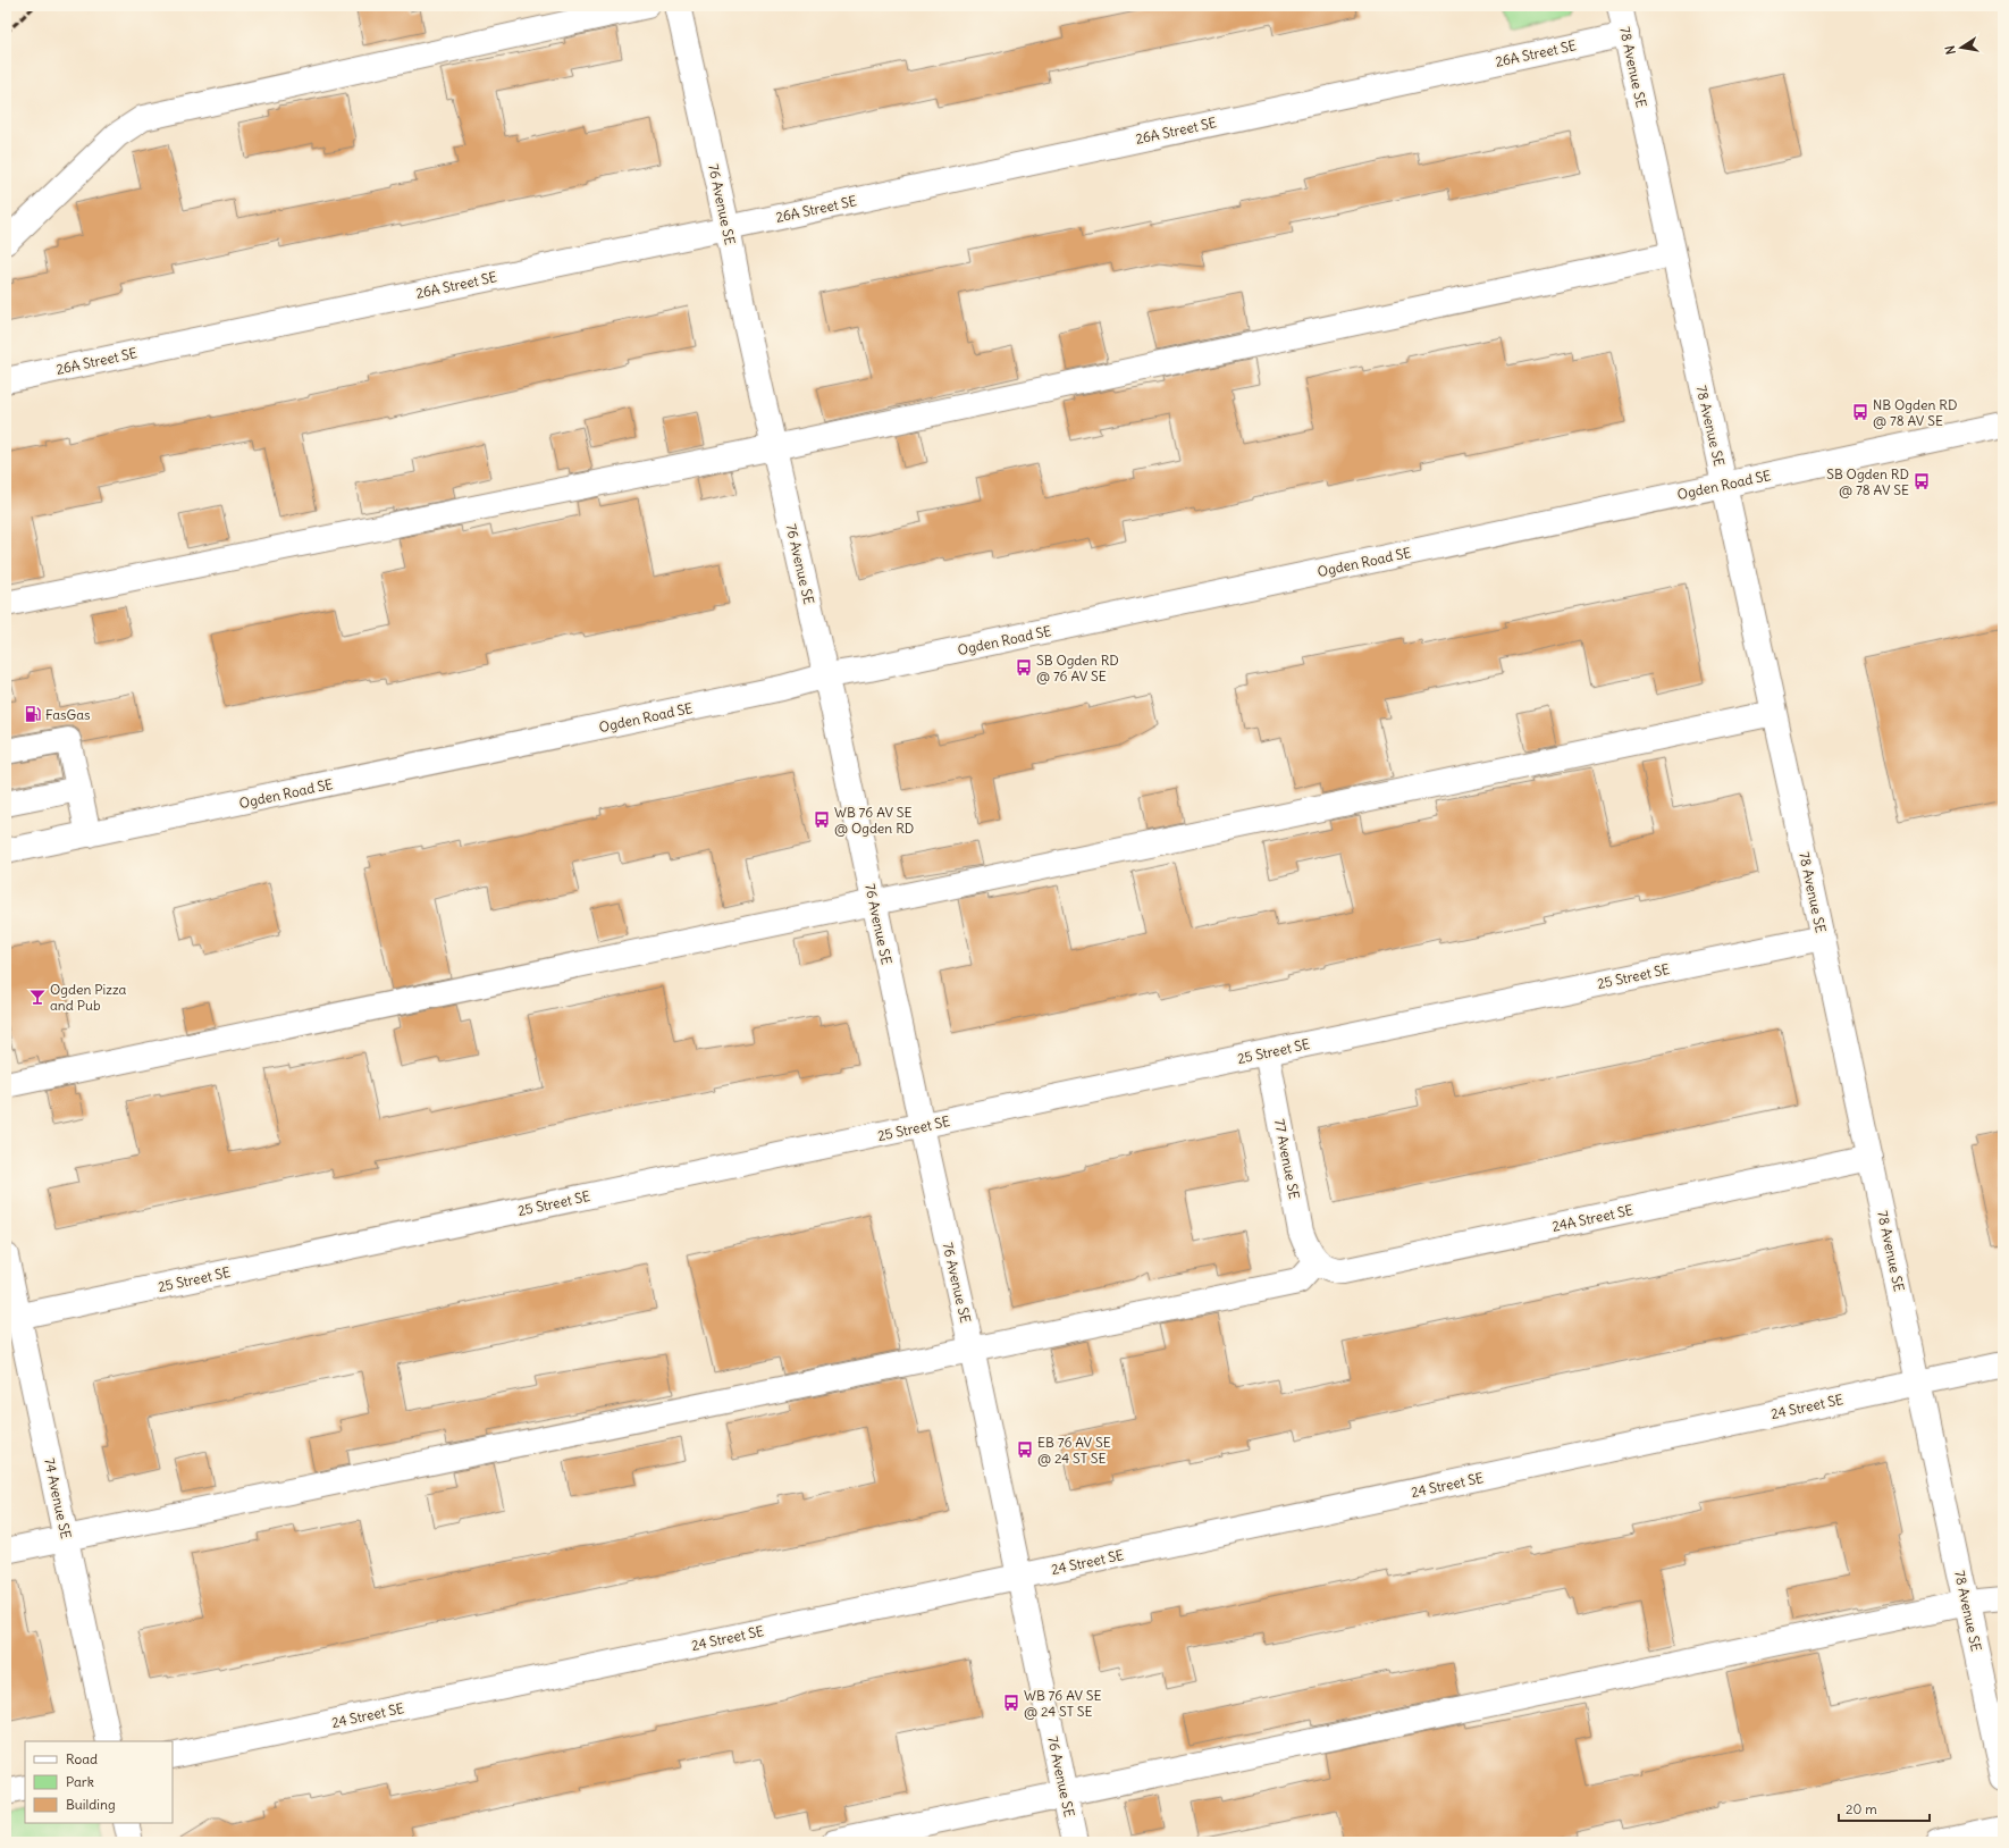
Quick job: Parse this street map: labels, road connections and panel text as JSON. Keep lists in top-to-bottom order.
{
  "streets": {
    "street": [
      "26A Street SE",
      "78 Avenue SE",
      "76 Avenue SE",
      "Ogden Road SE",
      "25 Street SE",
      "77 Avenue SE",
      "24A Street SE",
      "24 Street SE",
      "74 Avenue SE"
    ]
  },
  "crossings": [
    ["26A Street SE", "78 Avenue SE"],
    ["26A Street SE", "76 Avenue SE"],
    ["78 Avenue SE", "Ogden Road SE"],
    ["78 Avenue SE", "25 Street SE"],
    ["78 Avenue SE", "24A Street SE"],
    ["78 Avenue SE", "24 Street SE"],
    ["76 Avenue SE", "Ogden Road SE"],
    ["76 Avenue SE", "25 Street SE"],
    ["76 Avenue SE", "24 Street SE"],
    ["25 Street SE", "77 Avenue SE"],
    ["25 Street SE", "74 Avenue SE"],
    ["77 Avenue SE", "24A Street SE"]
  ],
  "places": {
    "bus stop": [
      "NB Ogden RD @ 78 AV SE",
      "SB Ogden RD @ 78 AV SE",
      "SB Ogden RD @ 76 AV SE",
      "WB 76 AV SE @ Ogden RD",
      "EB 76 AV SE @ 24 ST SE",
      "WB 76 AV SE @ 24 ST SE"
    ],
    "fuel station": ["FasGas"],
    "bar": ["Ogden Pizza and Pub"]
  },
  "legend": ["Road", "Park", "Building"],
  "scale_bar": "20 m",
  "north": "left"
}
